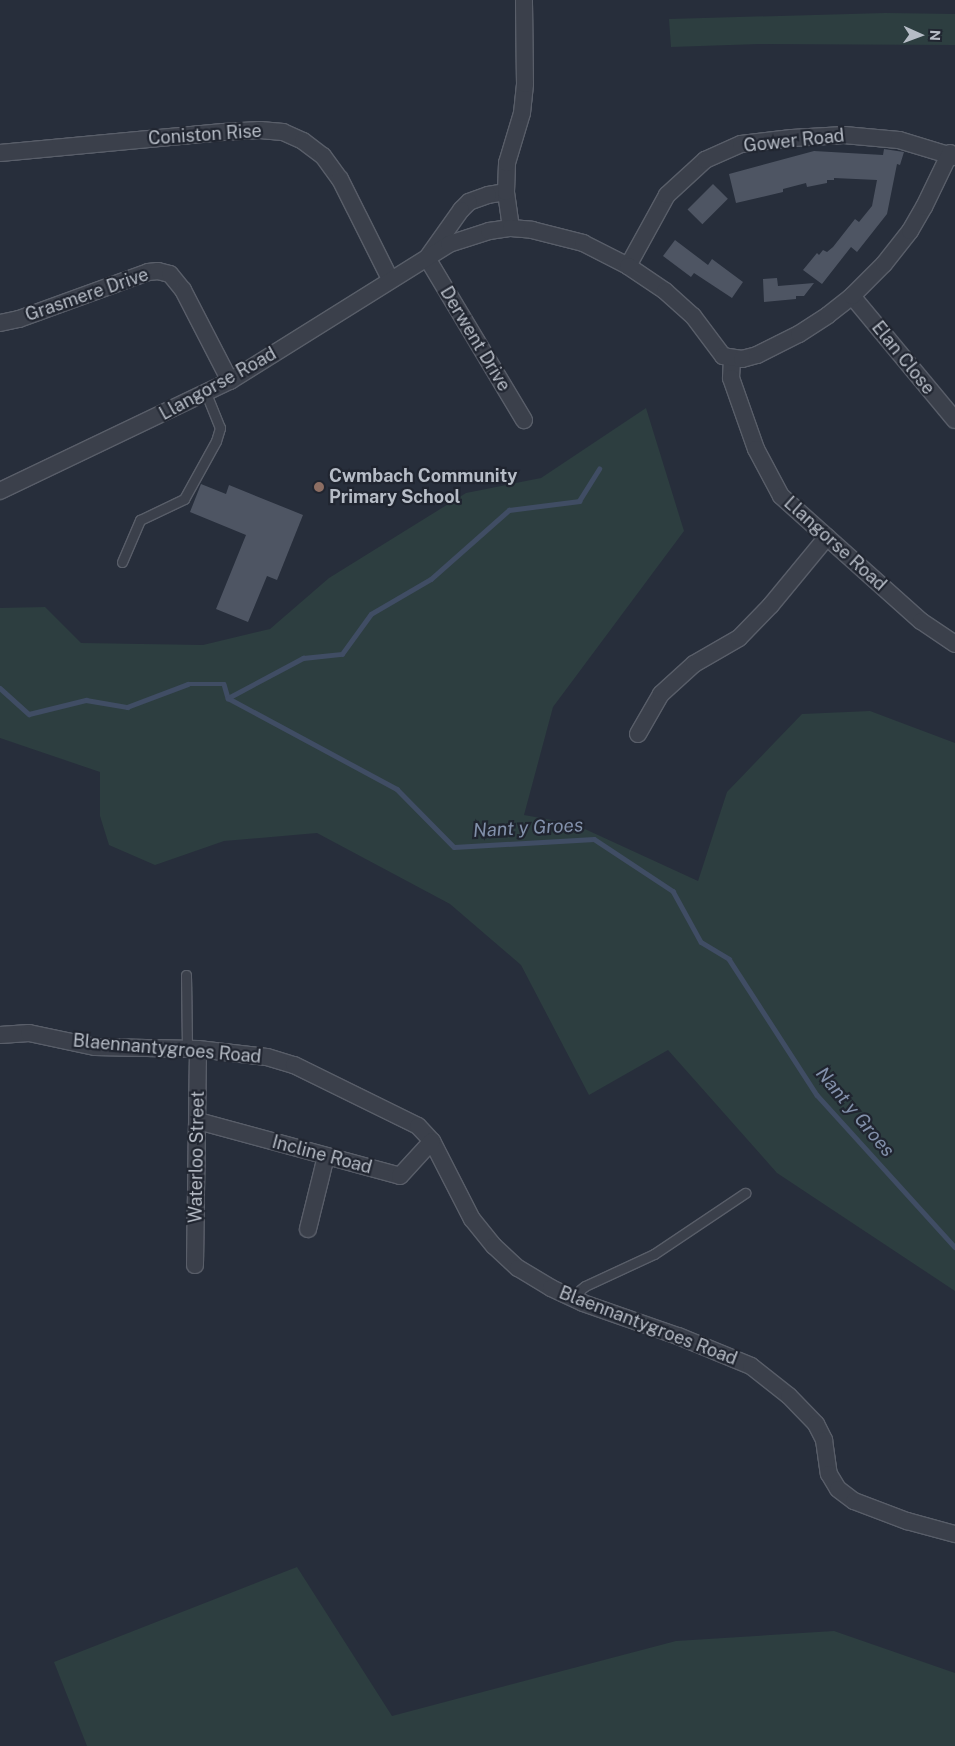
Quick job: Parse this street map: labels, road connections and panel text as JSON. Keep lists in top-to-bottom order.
{
  "streets": {
    "street": [
      "Coniston Rise",
      "Gower Road",
      "Grasmere Drive",
      "Derwent Drive",
      "Elan Close",
      "Llangorse Road",
      "Blaennantygroes Road",
      "Incline Road",
      "Waterloo Street"
    ]
  },
  "crossings": [
    ["Coniston Rise", "Llangorse Road"],
    ["Gower Road", "Llangorse Road"],
    ["Grasmere Drive", "Llangorse Road"],
    ["Derwent Drive", "Llangorse Road"],
    ["Blaennantygroes Road", "Incline Road"],
    ["Blaennantygroes Road", "Waterloo Street"],
    ["Incline Road", "Waterloo Street"]
  ],
  "water": ["Nant y Groes"],
  "places": ["Cwmbach Community Primary School"],
  "north": "right"
}
